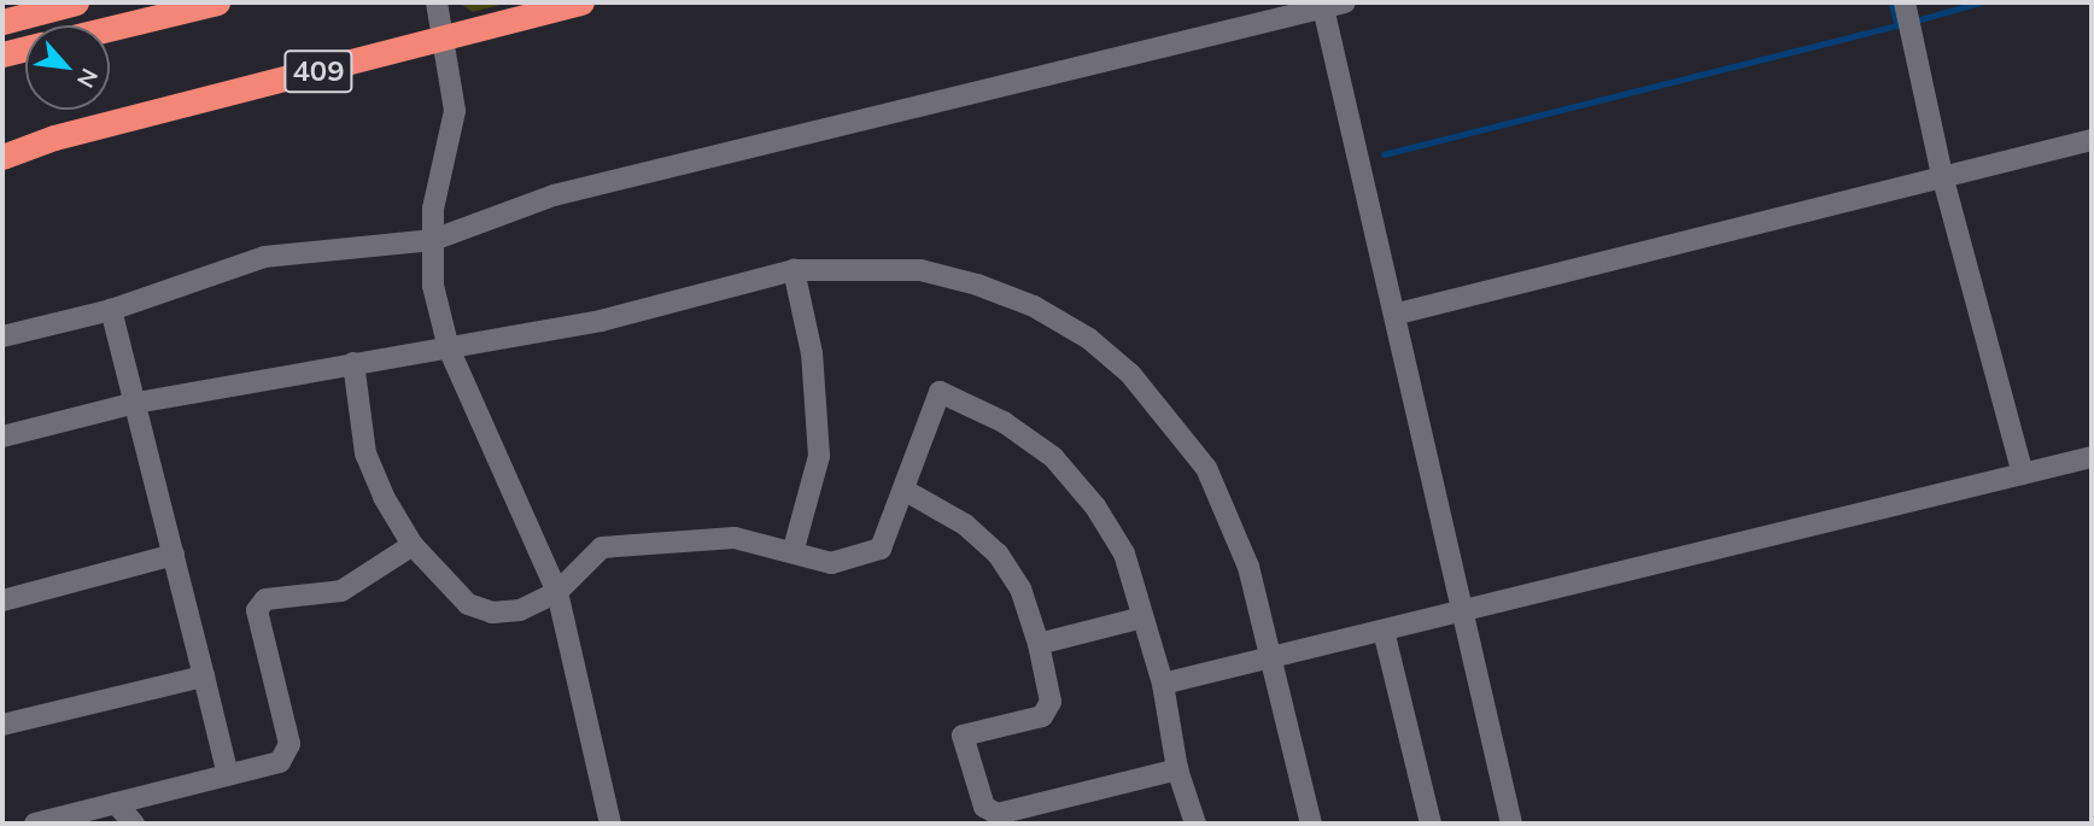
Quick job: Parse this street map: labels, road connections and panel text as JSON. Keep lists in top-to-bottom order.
{
  "streets": {
    "highway": ["409"]
  },
  "north": "bottom right"
}
